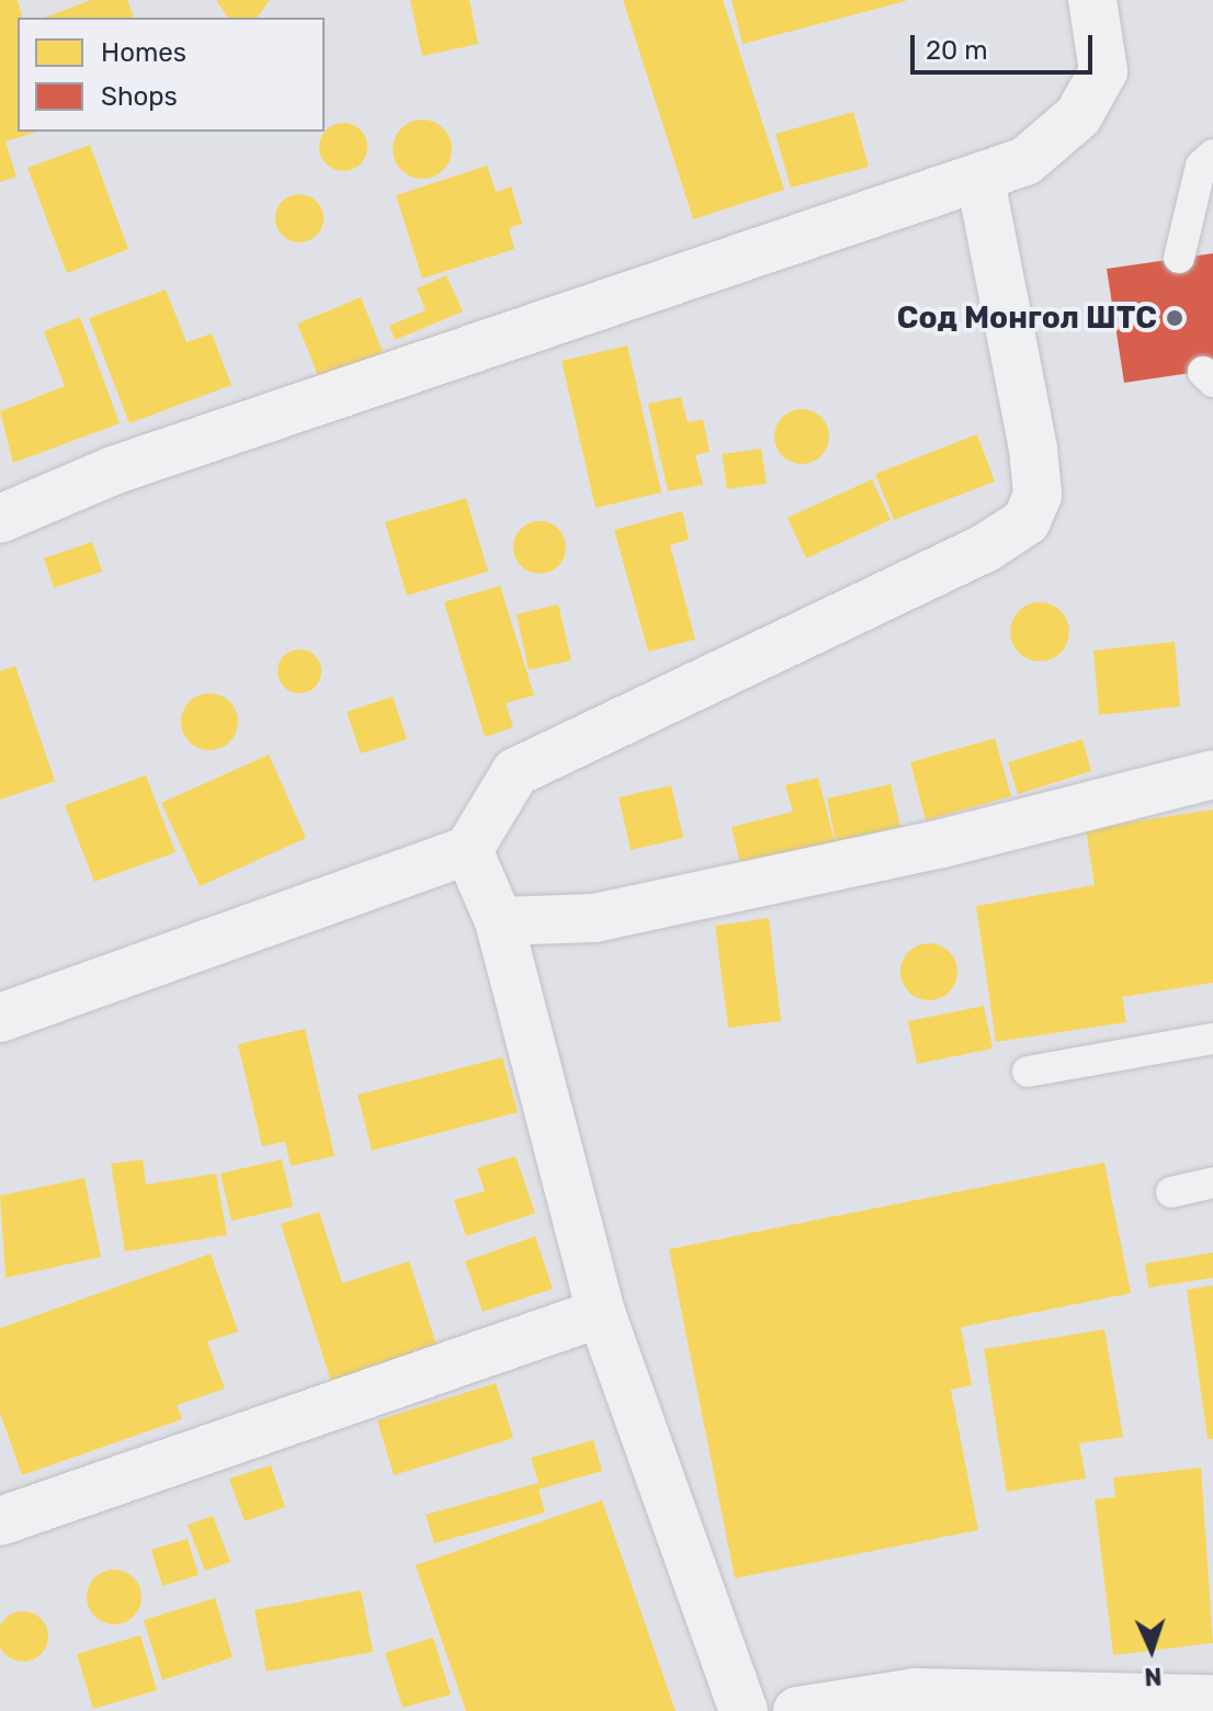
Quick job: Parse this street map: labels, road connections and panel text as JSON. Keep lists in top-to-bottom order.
{
  "places": ["Сод Монгол ШТС"],
  "legend": ["Homes", "Shops"],
  "scale_bar": "20 m",
  "north": "bottom"
}
